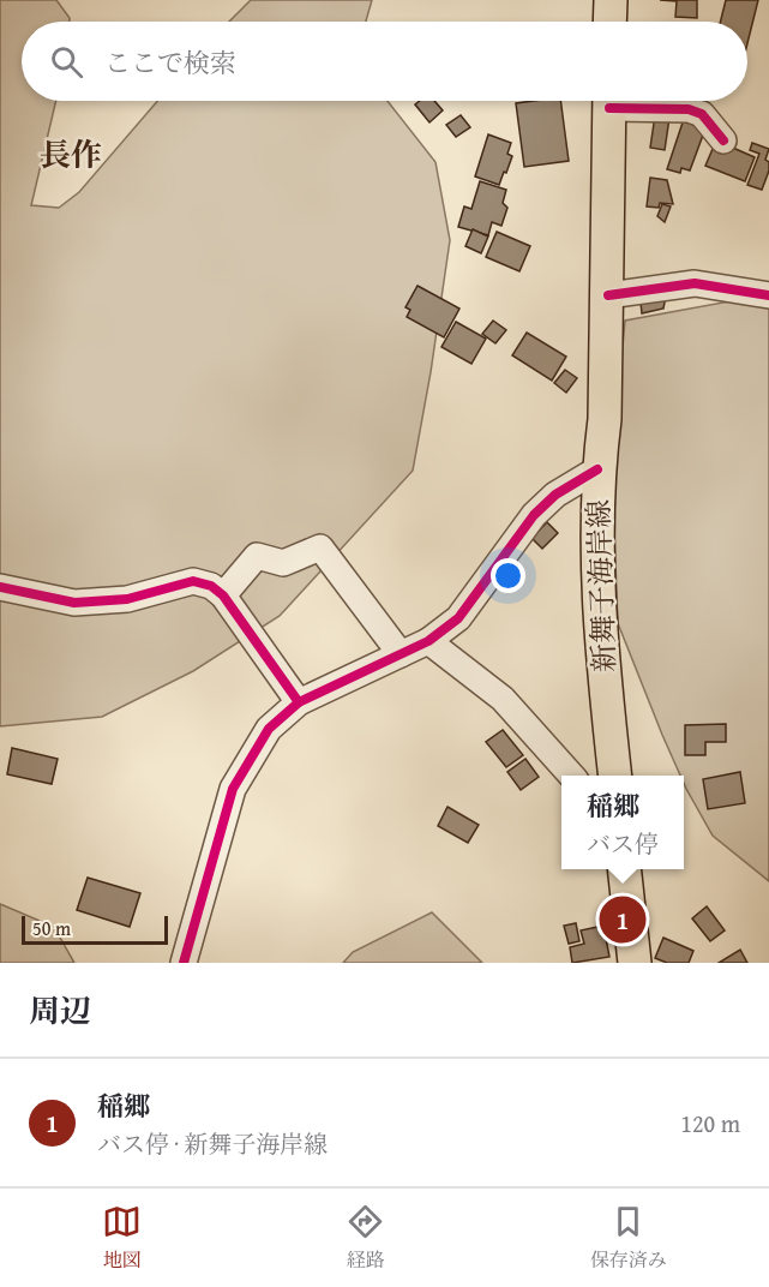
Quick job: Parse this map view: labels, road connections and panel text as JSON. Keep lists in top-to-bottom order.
{
  "streets": {
    "main road": ["新舞子海岸線"]
  },
  "districts": ["長作"],
  "scale_bar": "50 m",
  "page": {
    "search": "ここで検索",
    "popup": ["稲郷", "バス停"],
    "pins": "1",
    "scale": "50 m",
    "heading": "周辺",
    "list": [
      {
        "mark": "1",
        "name": "稲郷",
        "note": "バス停 · 新舞子海岸線",
        "value": "120 m"
      }
    ],
    "nav": ["地図", "経路", "保存済み"]
  }
}
